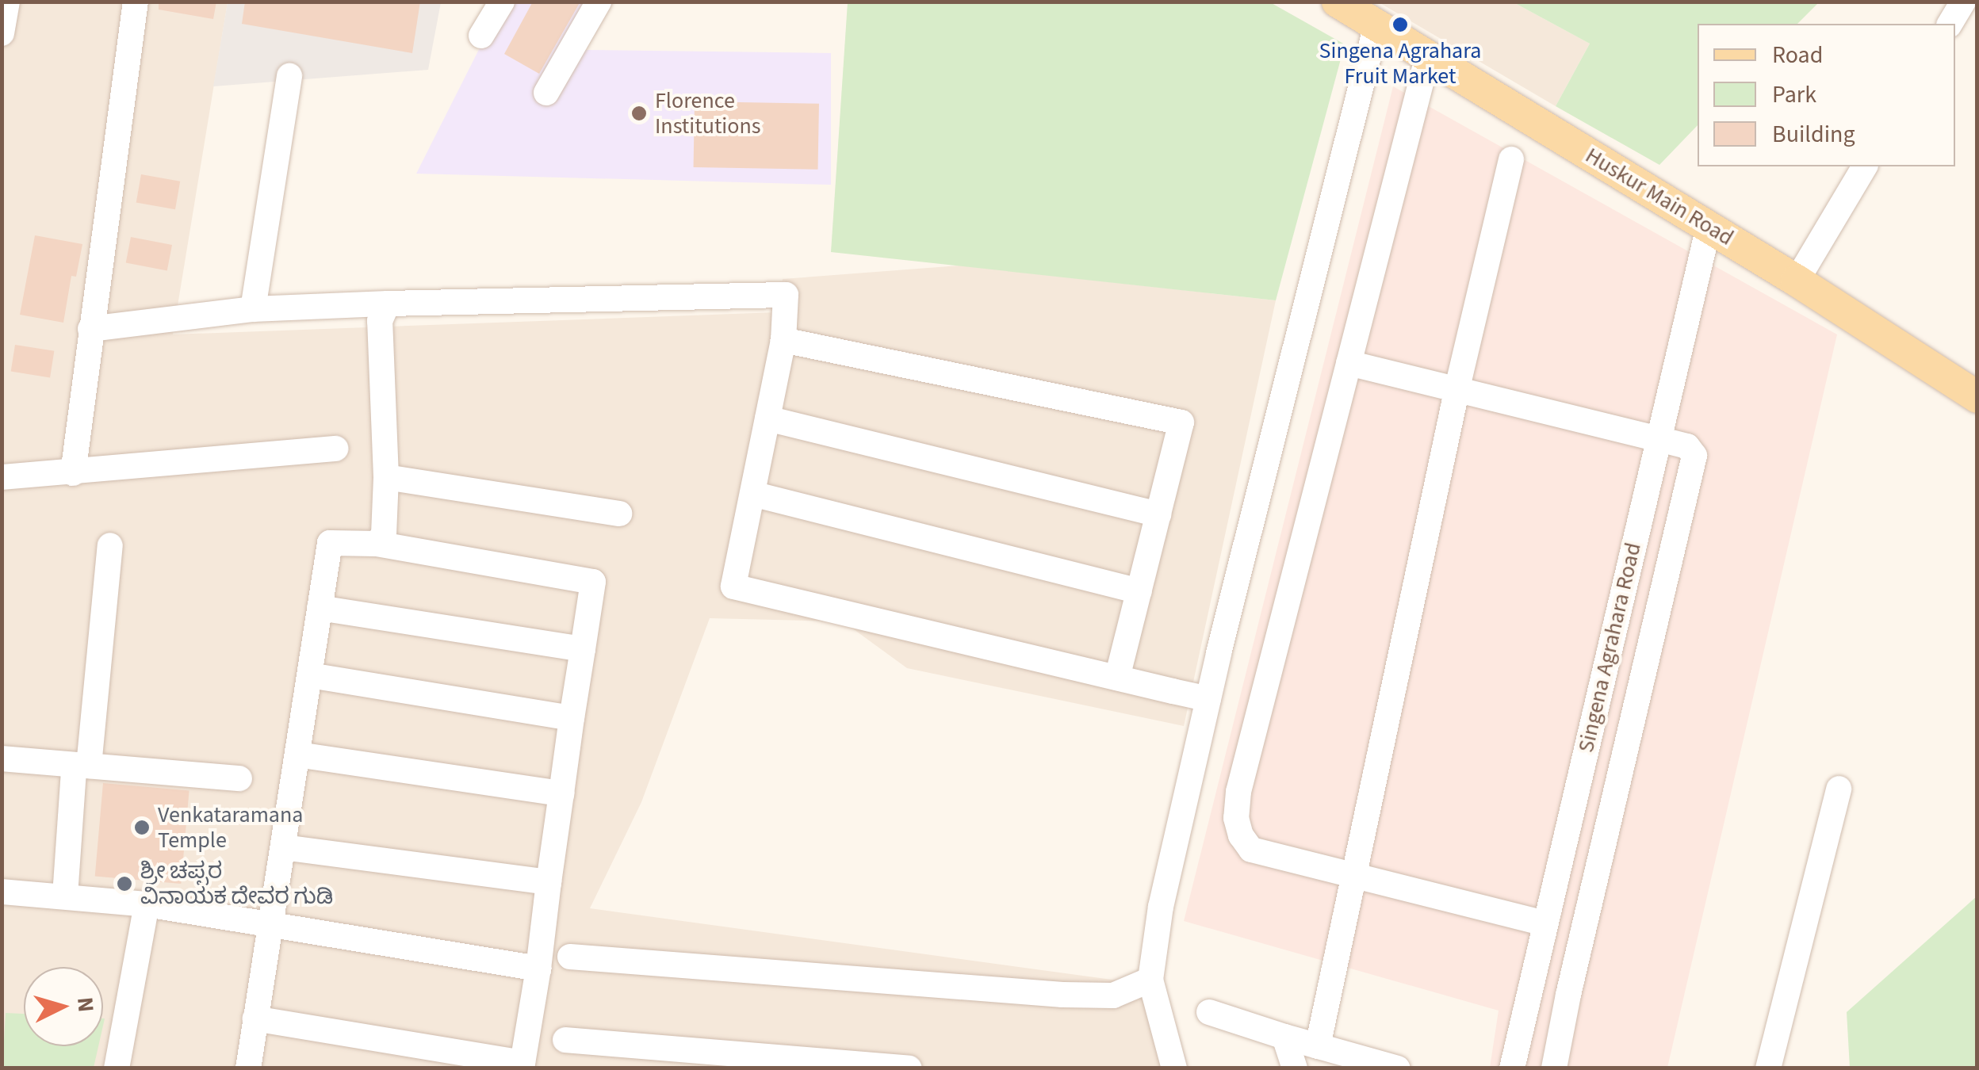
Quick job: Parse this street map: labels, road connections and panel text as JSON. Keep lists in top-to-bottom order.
{
  "streets": {
    "main road": ["Huskur Main Road"],
    "street": ["Singena Agrahara Road"]
  },
  "crossings": [
    ["Huskur Main Road", "Singena Agrahara Road"]
  ],
  "places": [
    "Singena Agrahara Fruit Market",
    "Florence Institutions",
    "Venkataramana Temple",
    "ಶ್ರೀ ಚಪ್ಪರ ವಿನಾಯಕ ದೇವರ ಗುಡಿ"
  ],
  "legend": ["Road", "Park", "Building"],
  "north": "right"
}
